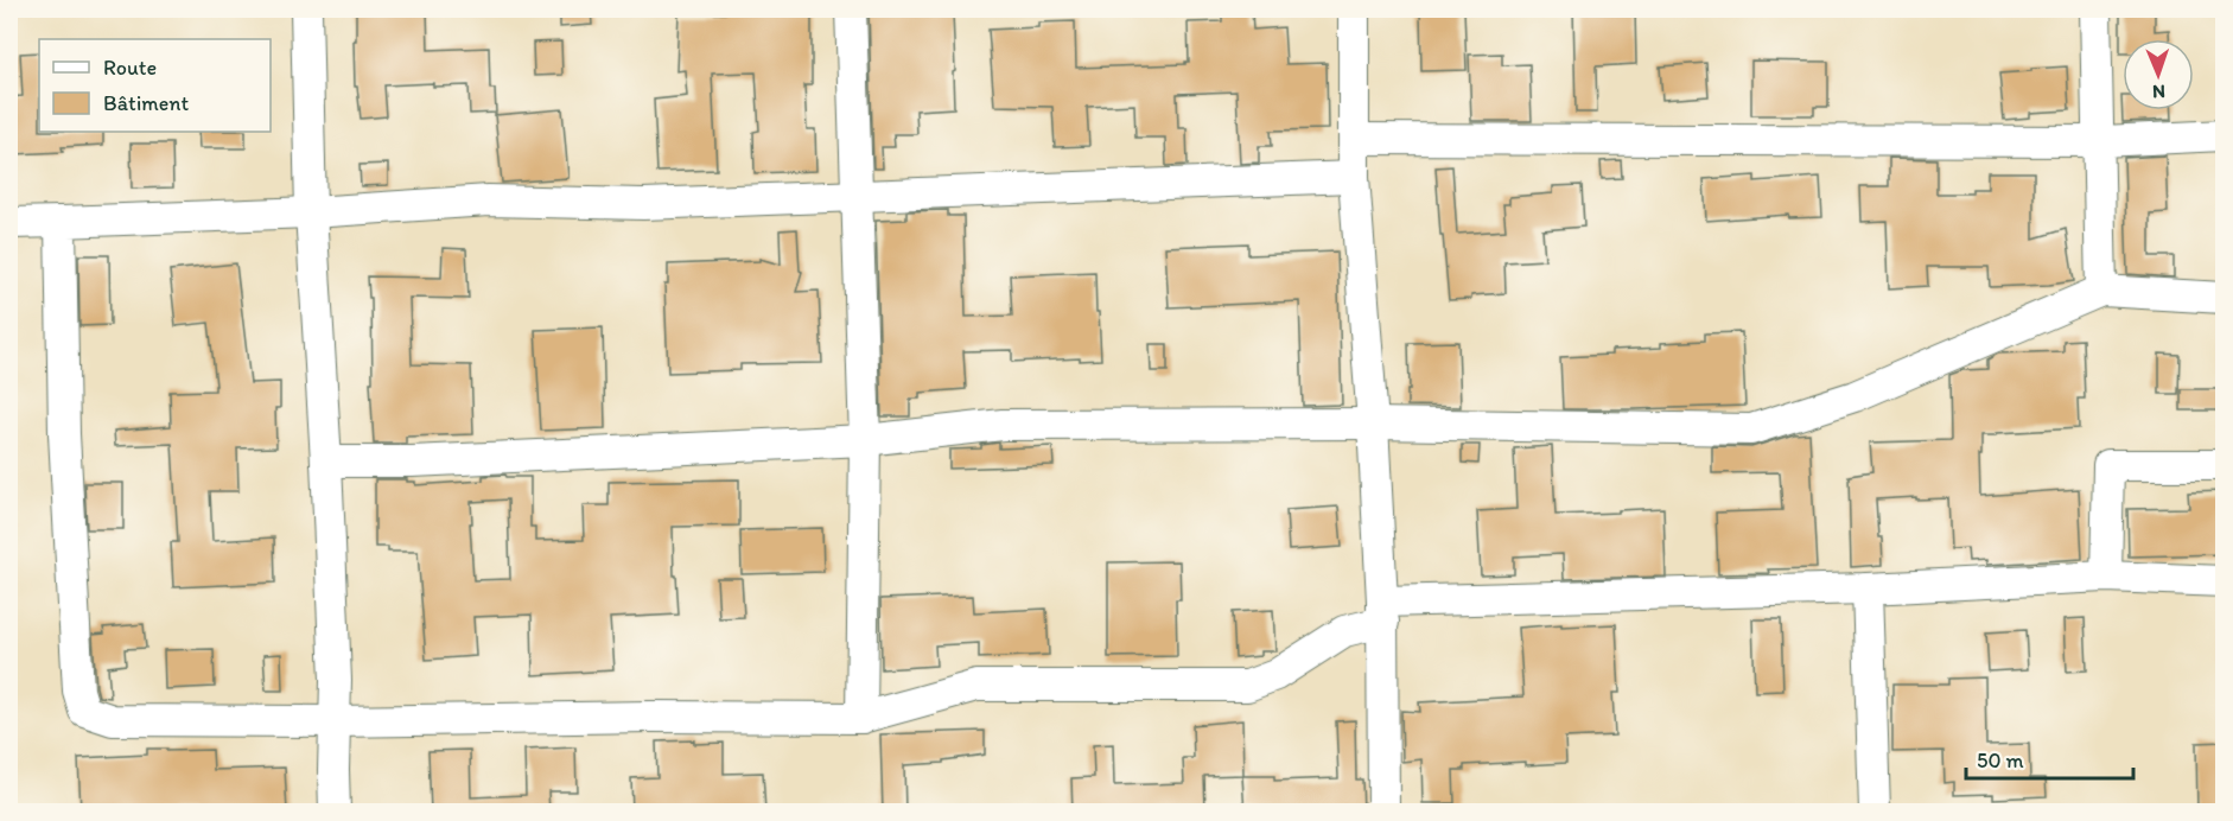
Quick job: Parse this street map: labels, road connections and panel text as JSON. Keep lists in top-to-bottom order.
{
  "legend": ["Route", "Bâtiment"],
  "scale_bar": "50 m",
  "north": "bottom"
}
